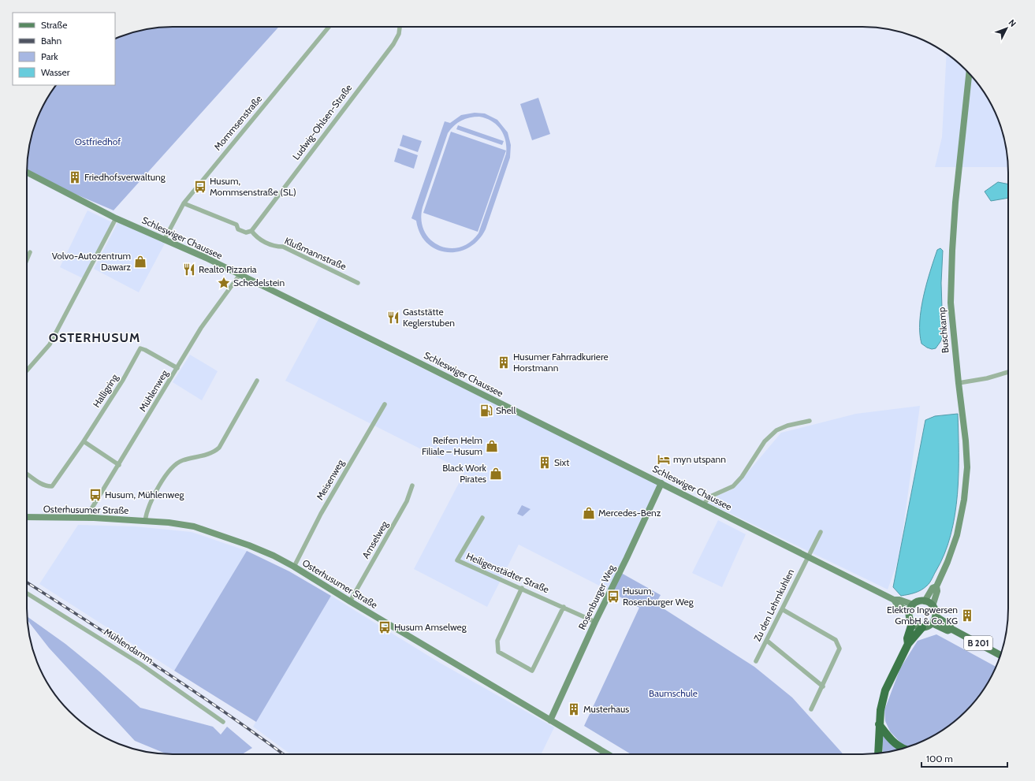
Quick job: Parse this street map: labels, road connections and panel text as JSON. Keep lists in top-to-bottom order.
{
  "streets": {
    "main road": ["B 201"],
    "street": [
      "Ludwig-Ohlsen-Straße",
      "Mommsenstraße",
      "Schleswiger Chaussee",
      "Klußmannstraße",
      "Buschkamp",
      "Halligring",
      "Mühlenweg",
      "Meisenweg",
      "Osterhusumer Straße",
      "Amselweg",
      "Heiligenstädter Straße",
      "Rosenburger Weg",
      "Zu den Lehmkuhlen",
      "Mühlendamm"
    ]
  },
  "crossings": [
    ["Ludwig-Ohlsen-Straße", "Klußmannstraße"],
    ["Mommsenstraße", "Schleswiger Chaussee"],
    ["Mommsenstraße", "Klußmannstraße"],
    ["Schleswiger Chaussee", "Buschkamp"],
    ["Schleswiger Chaussee", "Mühlenweg"],
    ["Schleswiger Chaussee", "Rosenburger Weg"],
    ["Schleswiger Chaussee", "Zu den Lehmkuhlen"],
    ["Schleswiger Chaussee", "B 201"],
    ["Buschkamp", "B 201"],
    ["Halligring", "Mühlenweg"],
    ["Mühlenweg", "Osterhusumer Straße"],
    ["Meisenweg", "Osterhusumer Straße"],
    ["Osterhusumer Straße", "Amselweg"],
    ["Osterhusumer Straße", "Rosenburger Weg"],
    ["Heiligenstädter Straße", "Rosenburger Weg"]
  ],
  "districts": ["OSTERHUSUM"],
  "parks": ["Ostfriedhof", "Baumschule"],
  "places": {
    "building": [
      "Friedhofsverwaltung",
      "Husumer Fahrradkuriere Horstmann",
      "Sixt",
      "Elektro Ingwersen GmbH & Co. KG",
      "Musterhaus"
    ],
    "bus stop": [
      "Husum, Mommsenstraße (SL)",
      "Husum, Mühlenweg",
      "Husum, Rosenburger Weg",
      "Husum Amselweg"
    ],
    "shop": [
      "Volvo-Autozentrum Dawarz",
      "Reifen Helm Filiale – Husum",
      "Black Work Pirates",
      "Mercedes-Benz"
    ],
    "restaurant": ["Realto Pizzaria", "Gaststätte Keglerstuben"],
    "place": ["Schedelstein"],
    "fuel station": ["Shell"],
    "hotel": ["myn utspann"]
  },
  "legend": [
    "Straße",
    "Bahn",
    "Park",
    "Wasser"
  ],
  "scale_bar": "100 m",
  "north": "top right"
}
